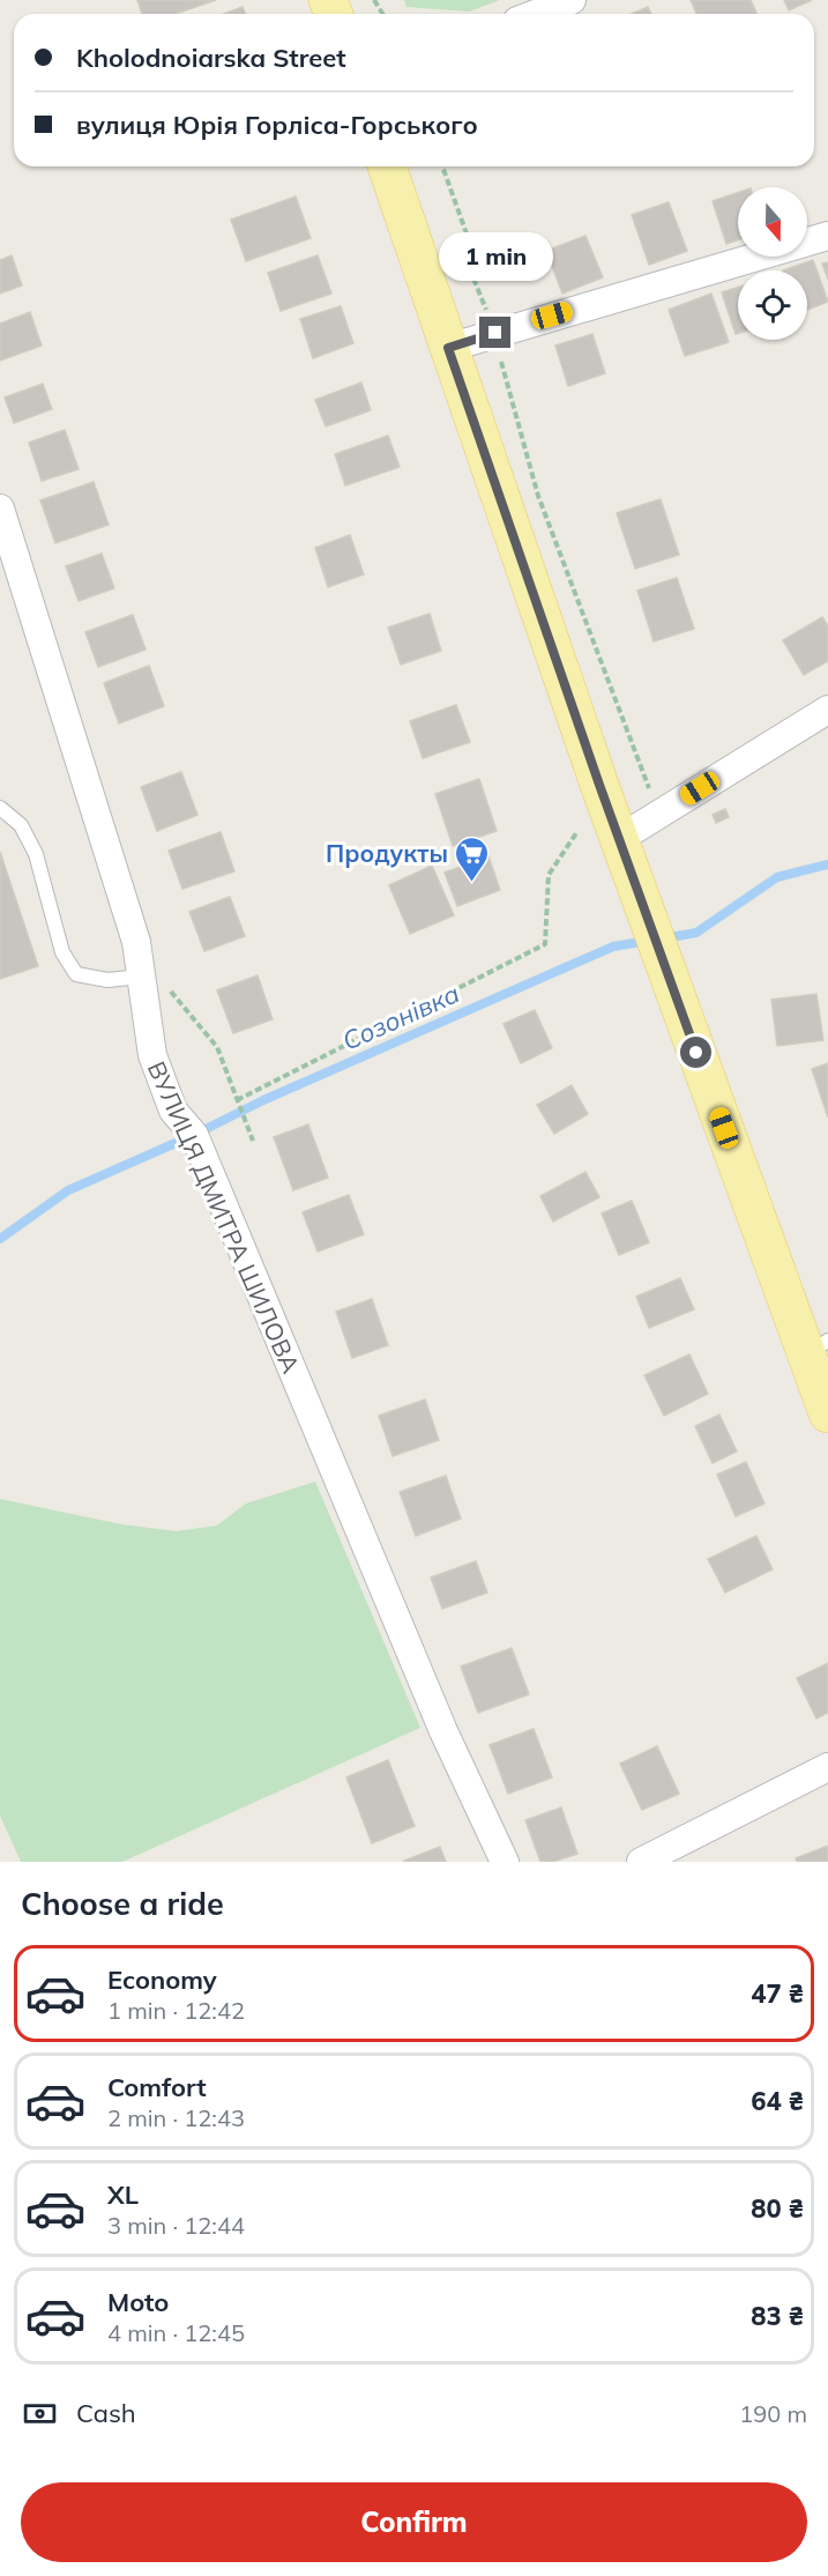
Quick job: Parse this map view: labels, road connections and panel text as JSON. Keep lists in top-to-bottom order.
{
  "streets": {
    "street": ["ВУЛИЦЯ ДМИТРА ШИЛОВА"]
  },
  "water": ["Созонівка"],
  "places": {
    "supermarket": ["Продукты"]
  },
  "north": "bottom",
  "page": {
    "banner": ["Kholodnoiarska Street", "вулиця Юрія Горліса-Горського"],
    "bubble": "1 min",
    "heading": "Choose a ride",
    "list": [
      {
        "name": "Economy",
        "note": "1 min · 12:42",
        "value": "47 ₴"
      },
      {
        "name": "Comfort",
        "note": "2 min · 12:43",
        "value": "64 ₴"
      },
      {
        "name": "XL",
        "note": "3 min · 12:44",
        "value": "80 ₴"
      },
      {
        "name": "Moto",
        "note": "4 min · 12:45",
        "value": "83 ₴"
      }
    ],
    "pay": ["Cash", "190 m"],
    "buttons": "Confirm"
  }
}
